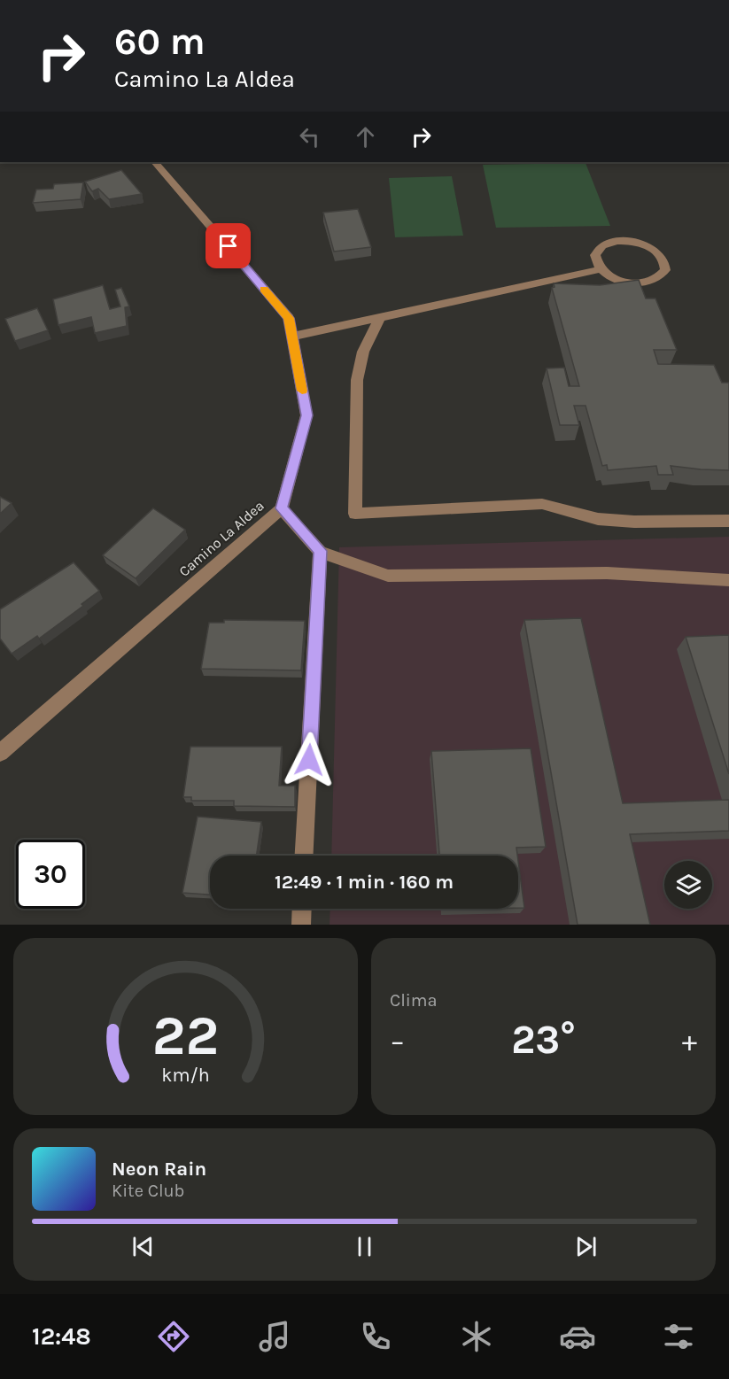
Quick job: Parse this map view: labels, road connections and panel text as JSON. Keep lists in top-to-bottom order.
{
  "streets": {
    "street": ["Camino La Aldea"]
  },
  "page": {
    "turn": ["60 m", "Camino La Aldea"],
    "limit": "30",
    "trip": "12:49 · 1 min · 160 m",
    "tile": "Clima",
    "heat": ["−", "23°", "+"],
    "song": ["Neon Rain", "Kite Club"],
    "tabs": "12:48",
    "gauge": ["22", "km/h"]
  }
}
